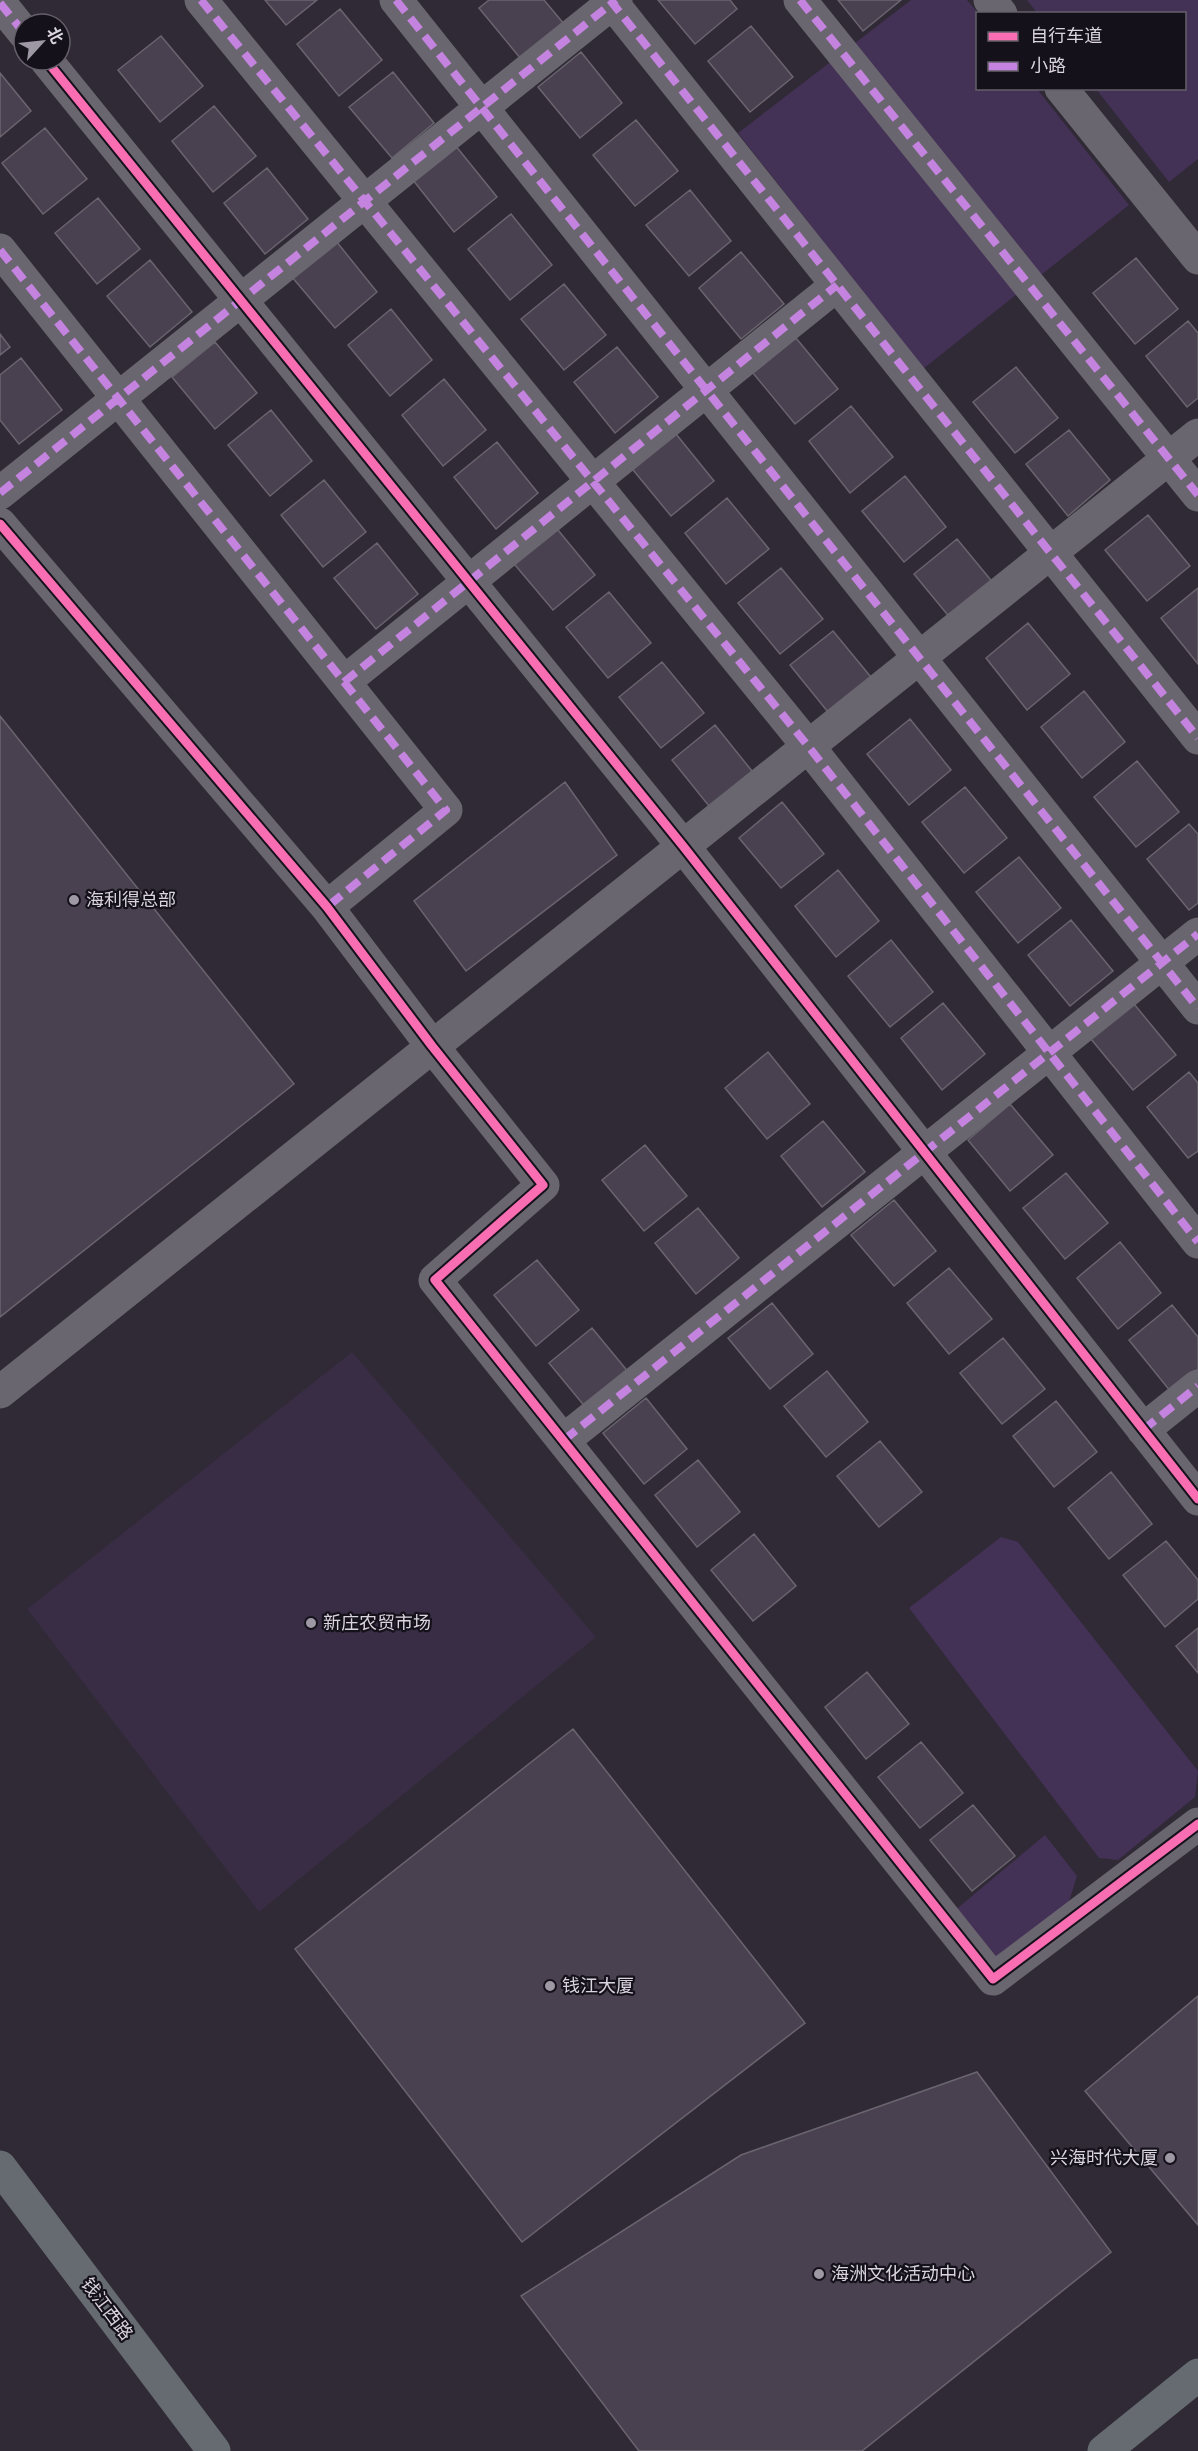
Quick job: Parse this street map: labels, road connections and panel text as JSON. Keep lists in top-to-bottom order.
{
  "streets": {
    "main road": ["钱江西路"]
  },
  "places": [
    "海利得总部",
    "新庄农贸市场",
    "钱江大厦",
    "兴海时代大厦",
    "海洲文化活动中心"
  ],
  "legend": ["自行车道", "小路"],
  "north": "top right"
}
